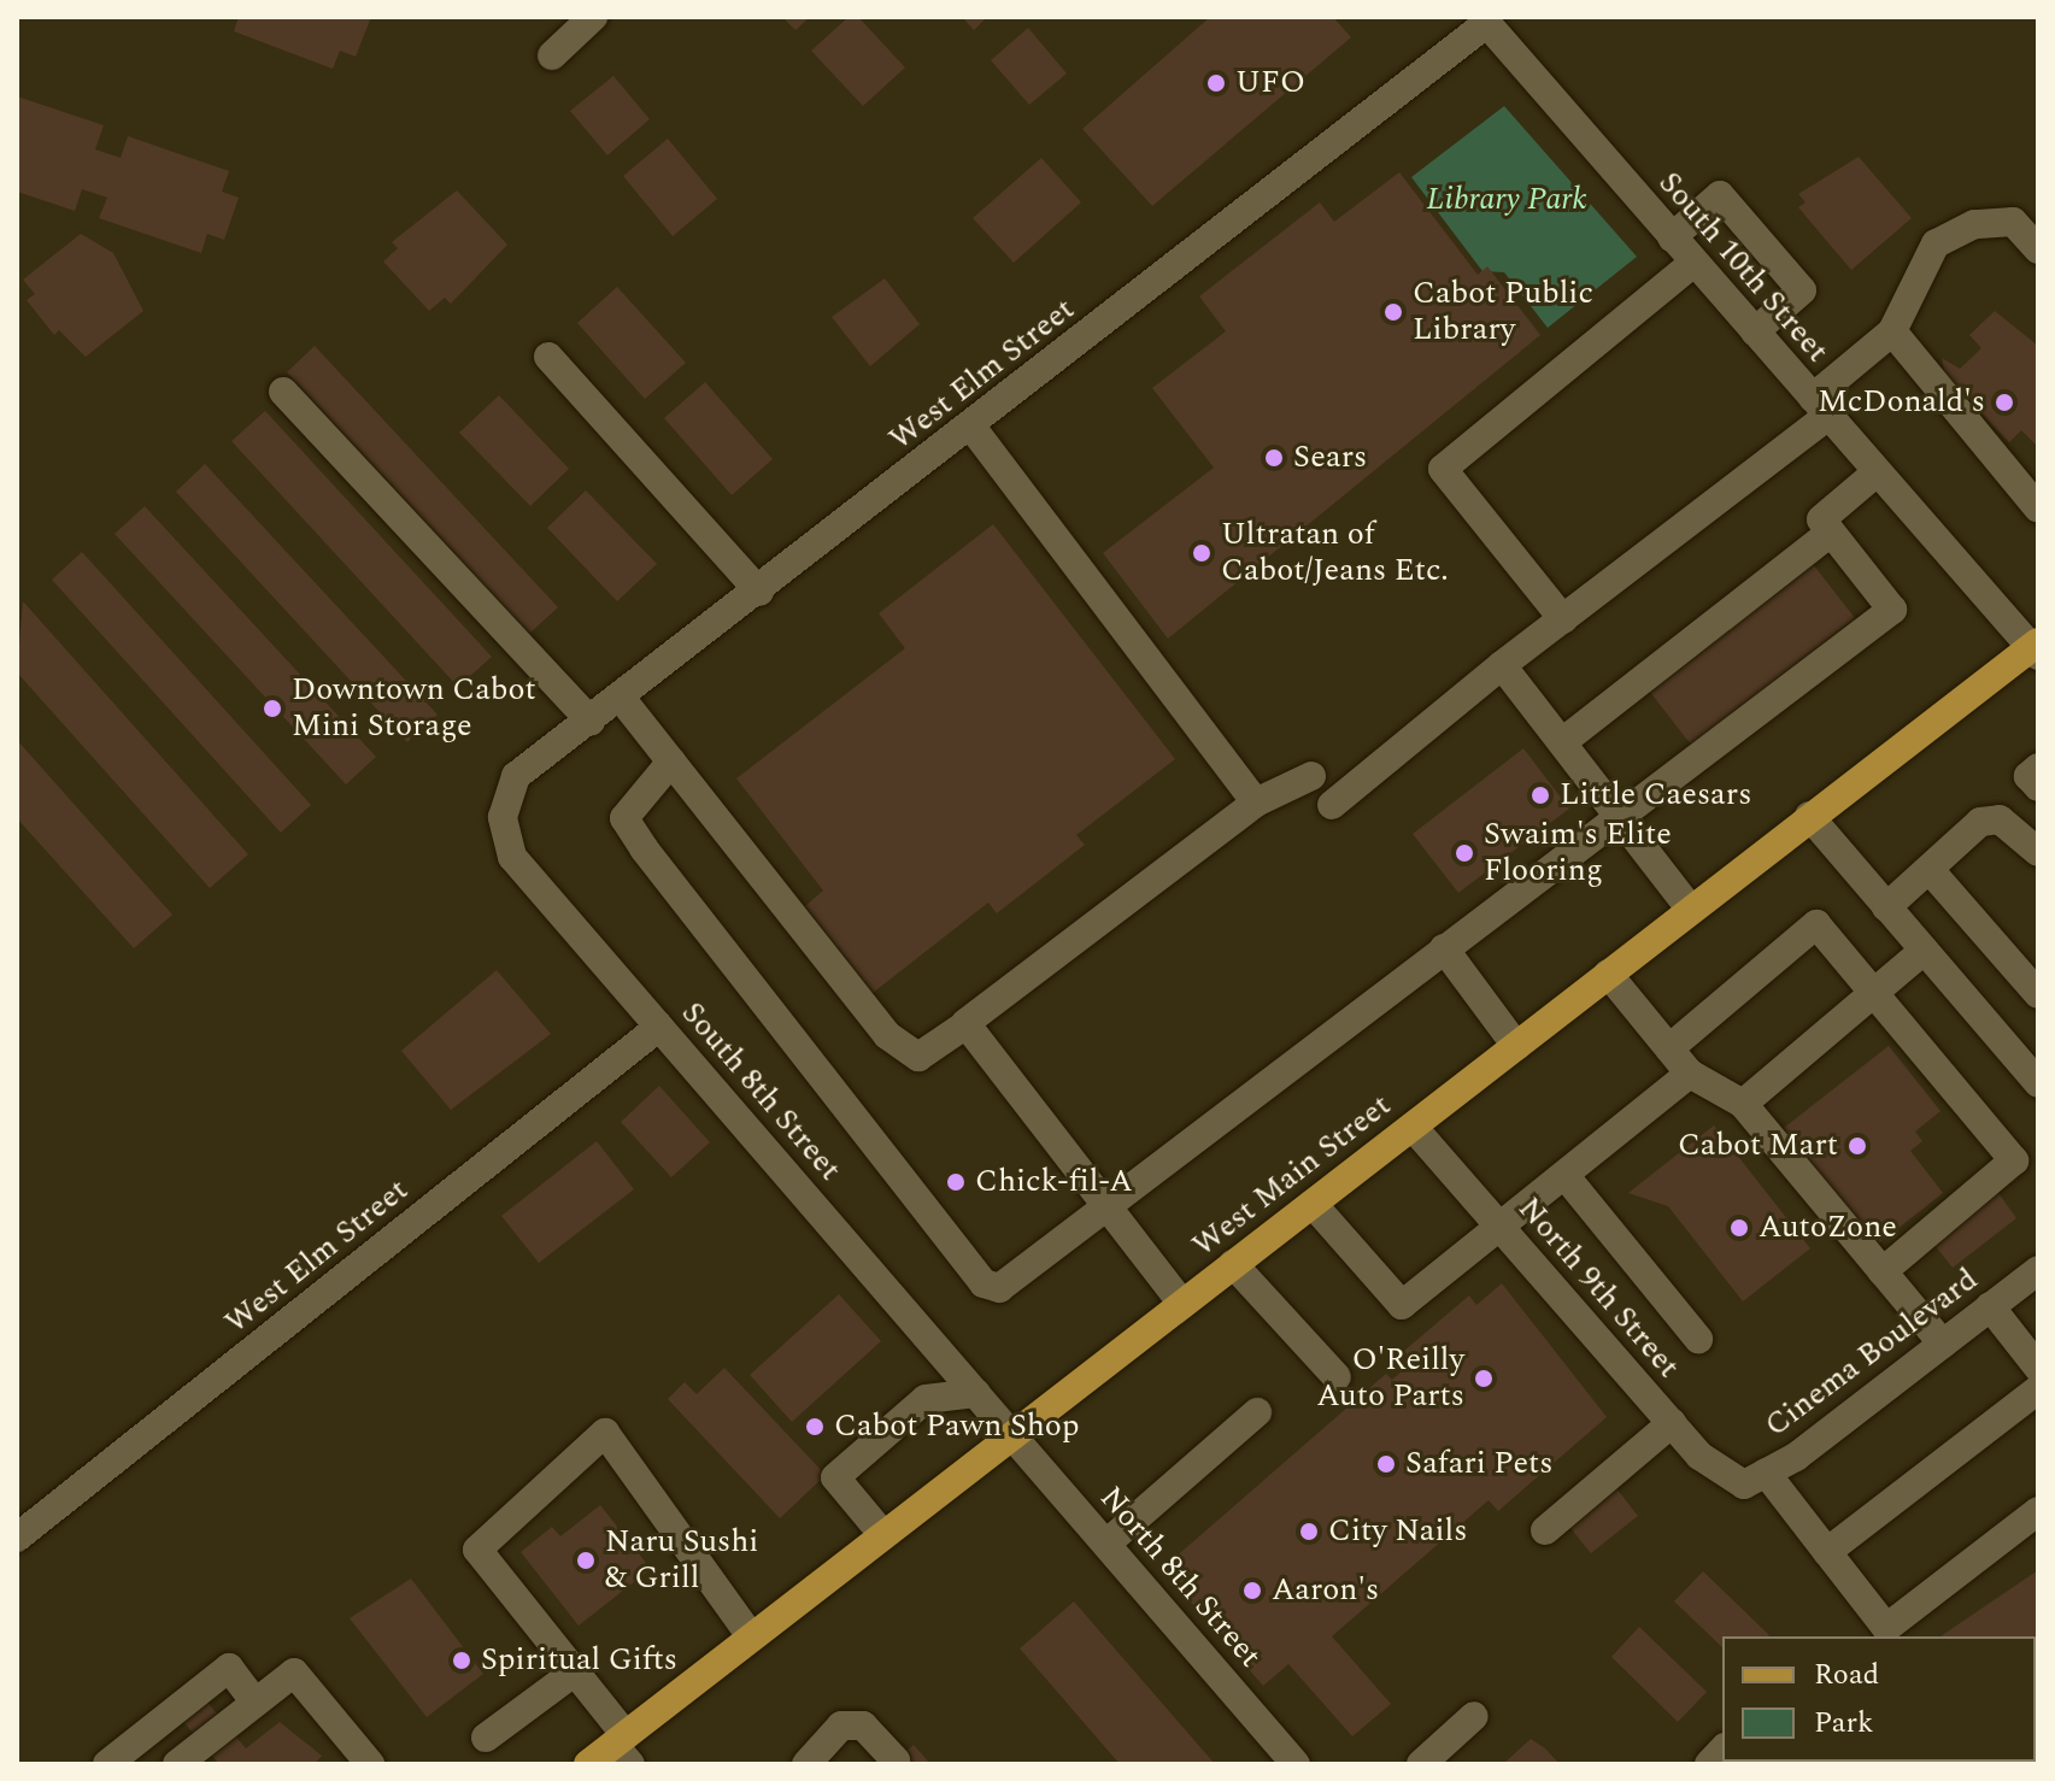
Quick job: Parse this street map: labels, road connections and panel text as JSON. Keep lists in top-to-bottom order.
{
  "streets": {
    "main road": ["West Main Street"],
    "street": [
      "South 10th Street",
      "West Elm Street",
      "South 8th Street",
      "North 9th Street",
      "Cinema Boulevard",
      "North 8th Street"
    ]
  },
  "crossings": [
    ["South 10th Street", "West Elm Street"],
    ["South 10th Street", "West Main Street"],
    ["West Elm Street", "South 8th Street"],
    ["South 8th Street", "West Main Street"],
    ["South 8th Street", "North 8th Street"],
    ["West Main Street", "North 9th Street"],
    ["West Main Street", "North 8th Street"],
    ["North 9th Street", "Cinema Boulevard"]
  ],
  "parks": ["Library Park"],
  "places": [
    "UFO",
    "Cabot Public Library",
    "McDonald's",
    "Sears",
    "Ultratan of Cabot/Jeans Etc.",
    "Downtown Cabot Mini Storage",
    "Little Caesars",
    "Swaim's Elite Flooring",
    "Cabot Mart",
    "Chick-fil-A",
    "AutoZone",
    "O'Reilly Auto Parts",
    "Cabot Pawn Shop",
    "Safari Pets",
    "City Nails",
    "Naru Sushi & Grill",
    "Aaron's",
    "Spiritual Gifts"
  ],
  "legend": ["Road", "Park"]
}
